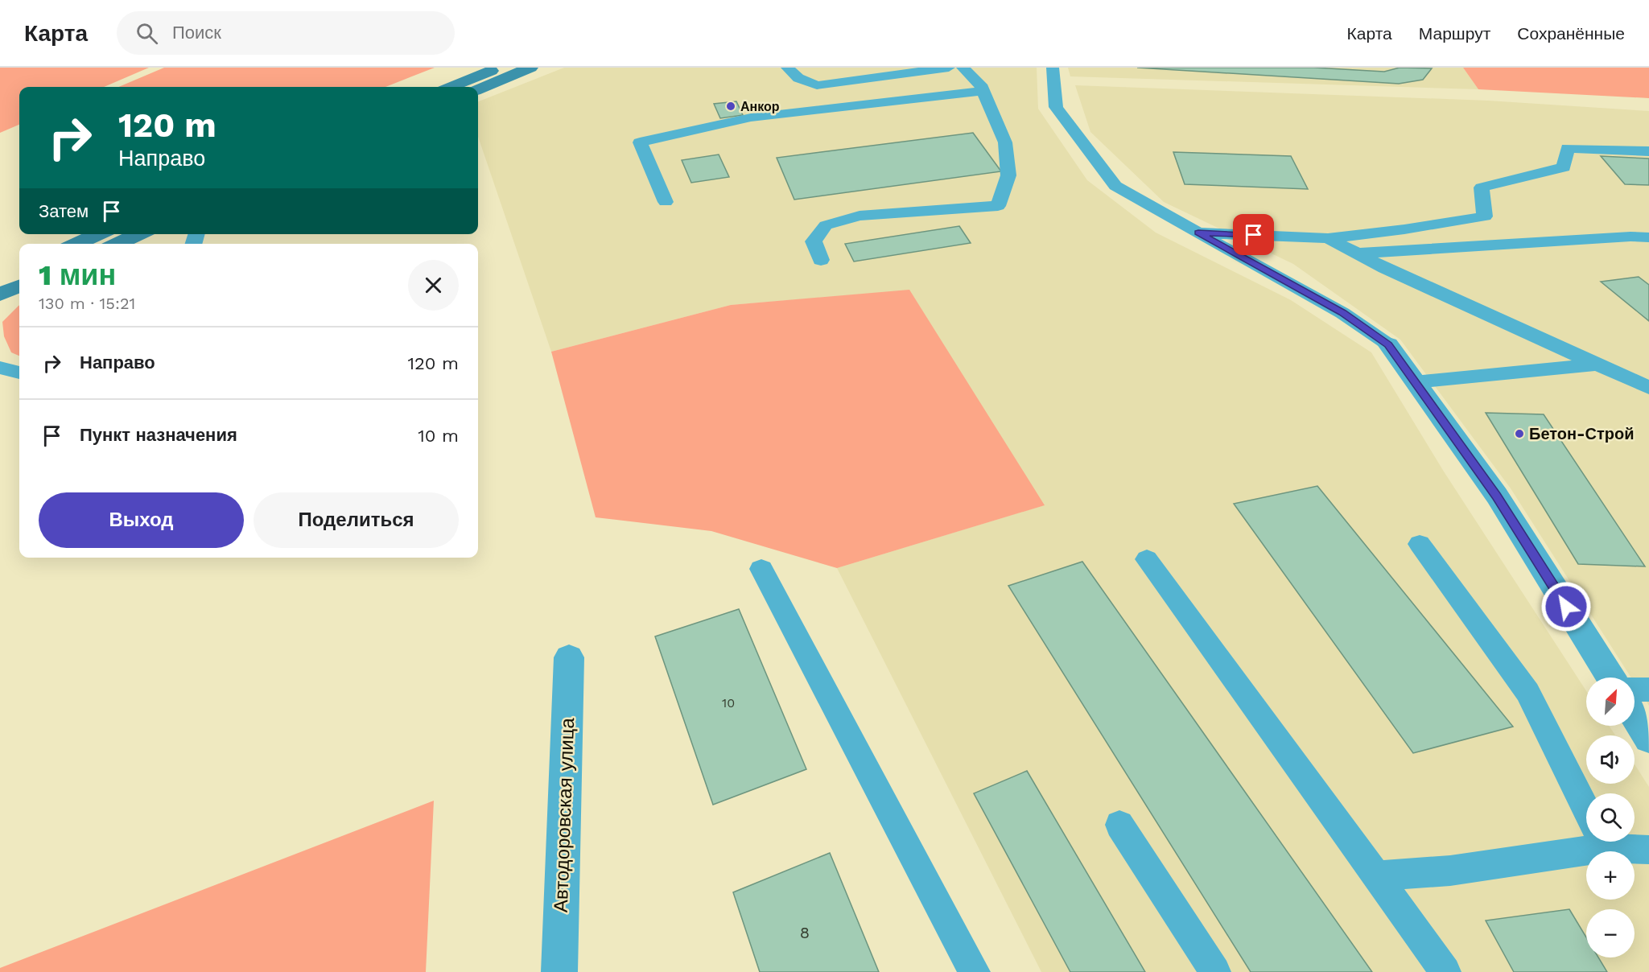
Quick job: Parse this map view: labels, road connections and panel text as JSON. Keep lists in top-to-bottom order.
{
  "streets": {
    "street": ["Автодоровская улица"]
  },
  "places": ["Анкор", "Бетон-Строй"],
  "house_numbers": ["10", "8"],
  "north": "top right",
  "page": {
    "header": "Карта",
    "search": "Поиск",
    "nav": ["Карта", "Маршрут", "Сохранённые"],
    "turn": ["120 m", "Направо"],
    "then": "Затем",
    "heading": ["1 мин", "130 m · 15:21"],
    "list": [
      {
        "name": "Направо",
        "value": "120 m"
      },
      {
        "name": "Пункт назначения",
        "value": "10 m"
      }
    ],
    "buttons": ["Выход", "Поделиться"],
    "map_buttons": ["+", "−"]
  }
}
